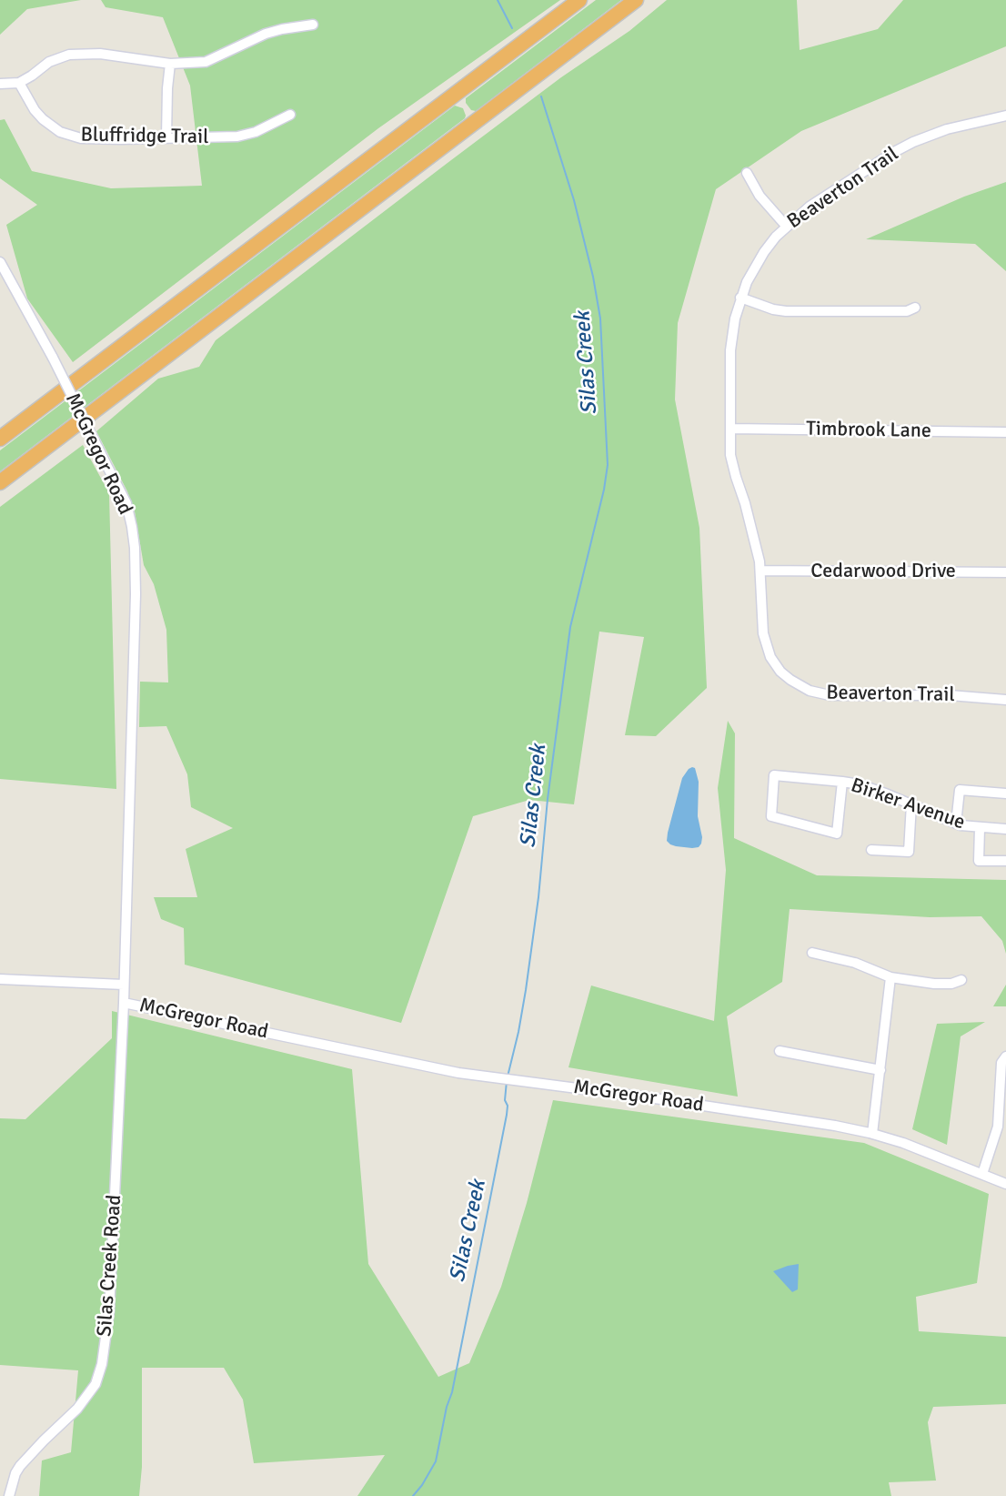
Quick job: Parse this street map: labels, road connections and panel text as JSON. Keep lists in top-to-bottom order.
{
  "streets": {
    "street": [
      "Bluffridge Trail",
      "Beaverton Trail",
      "Timbrook Lane",
      "McGregor Road",
      "Cedarwood Drive",
      "Birker Avenue",
      "Silas Creek Road"
    ]
  },
  "crossings": [
    ["Beaverton Trail", "Timbrook Lane"],
    ["Beaverton Trail", "Cedarwood Drive"],
    ["McGregor Road", "Silas Creek Road"]
  ],
  "water": ["Silas Creek"]
}
